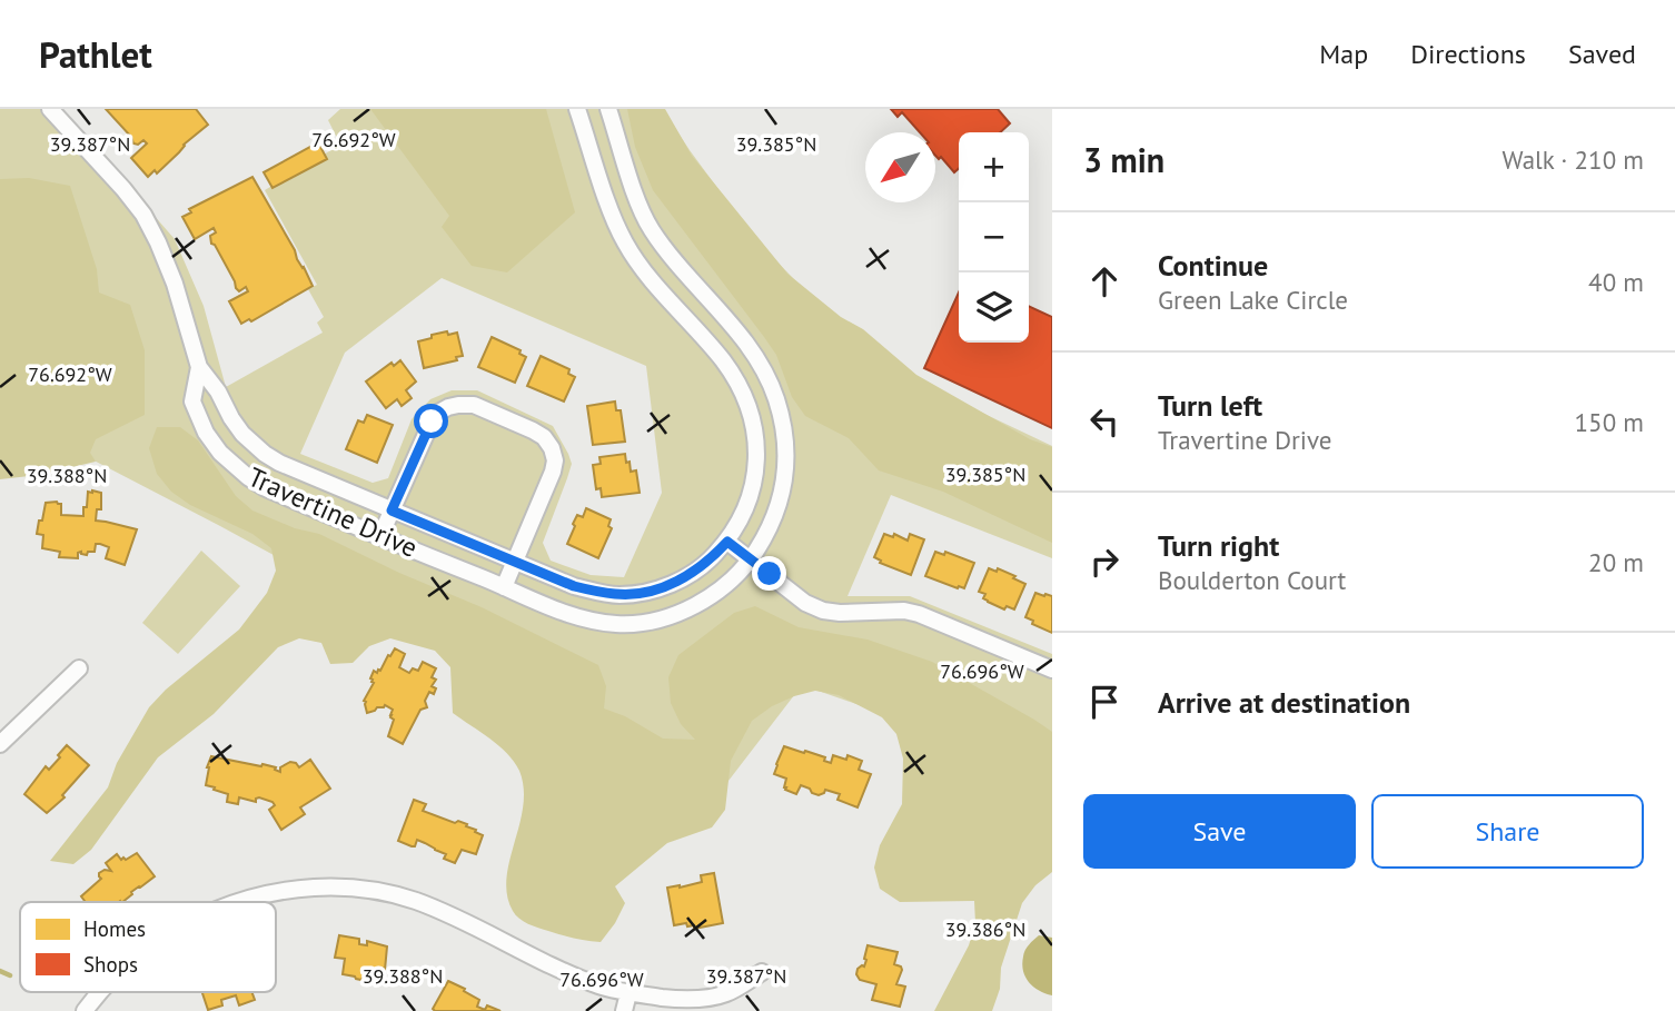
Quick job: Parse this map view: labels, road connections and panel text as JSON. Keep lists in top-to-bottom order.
{
  "streets": {
    "street": ["Travertine Drive"]
  },
  "legend": ["Homes", "Shops"],
  "north": "bottom left",
  "page": {
    "header": "Pathlet",
    "nav": ["Map", "Directions", "Saved"],
    "heading": ["3 min", "Walk · 210 m"],
    "map_buttons": ["+", "−"],
    "list": [
      ["Continue", "Green Lake Circle", "40 m"],
      ["Turn left", "Travertine Drive", "150 m"],
      ["Turn right", "Boulderton Court", "20 m"],
      "Arrive at destination"
    ],
    "buttons": ["Save", "Share"]
  },
  "coordinates": [
    "76.692°W",
    "39.387°N",
    "39.385°N",
    "39.388°N",
    "76.696°W",
    "39.386°N"
  ]
}
